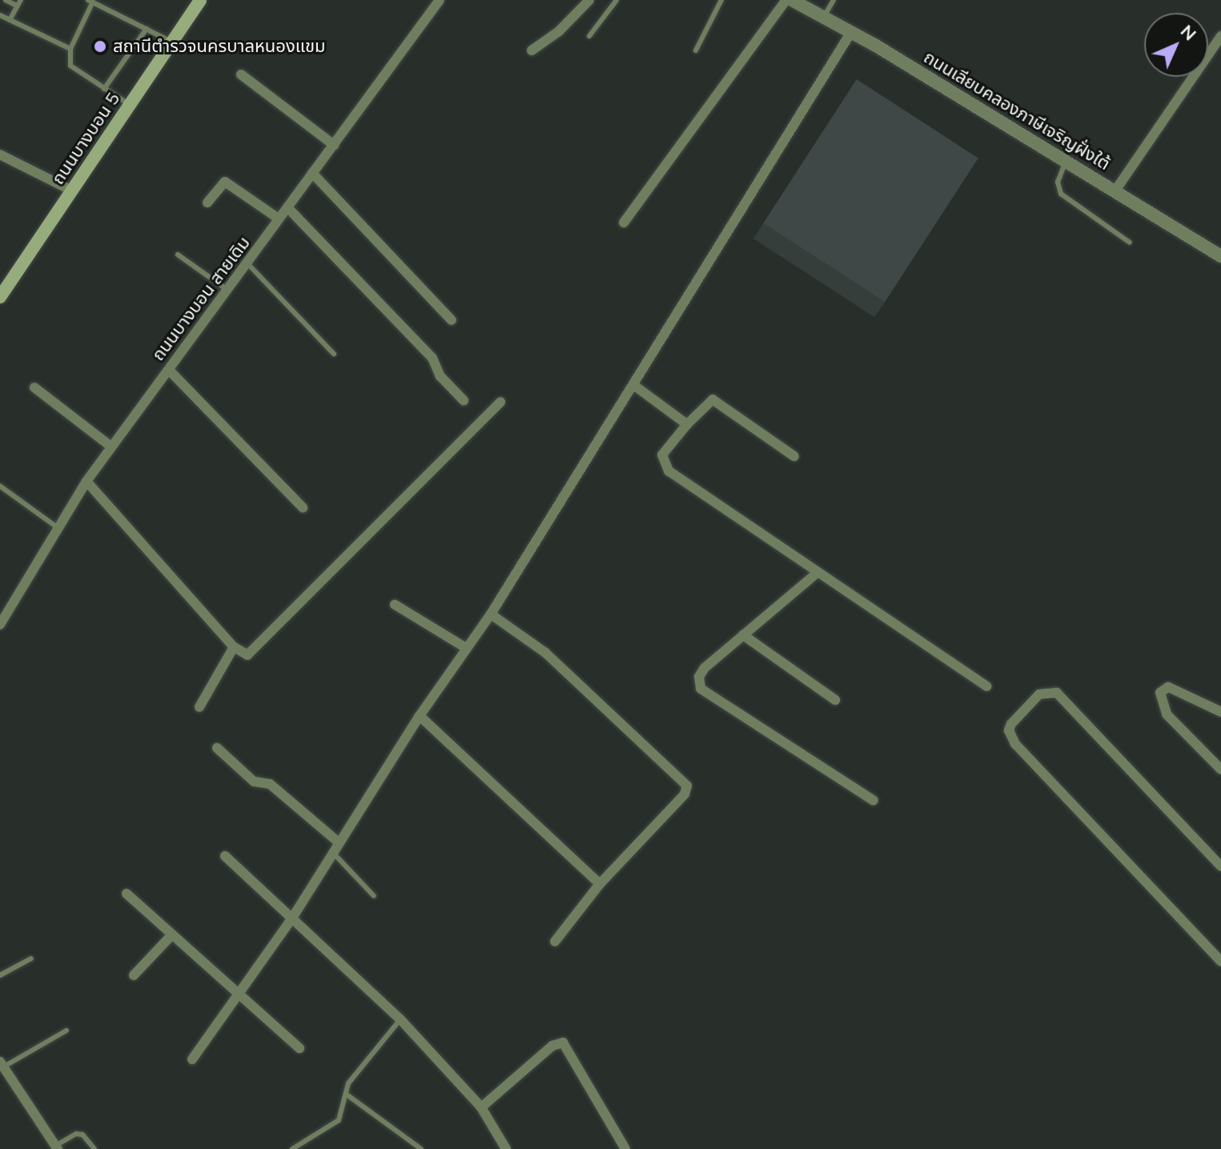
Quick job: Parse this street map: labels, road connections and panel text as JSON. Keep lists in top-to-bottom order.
{
  "streets": {
    "main road": ["ถนนบางบอน 5"],
    "street": ["ถนนเลียบคลองภาษีเจริญฝั่งใต้", "ถนนบางบอน สายเดิม"]
  },
  "places": ["สถานีตำรวจนครบาลหนองแขม"],
  "north": "top right"
}
